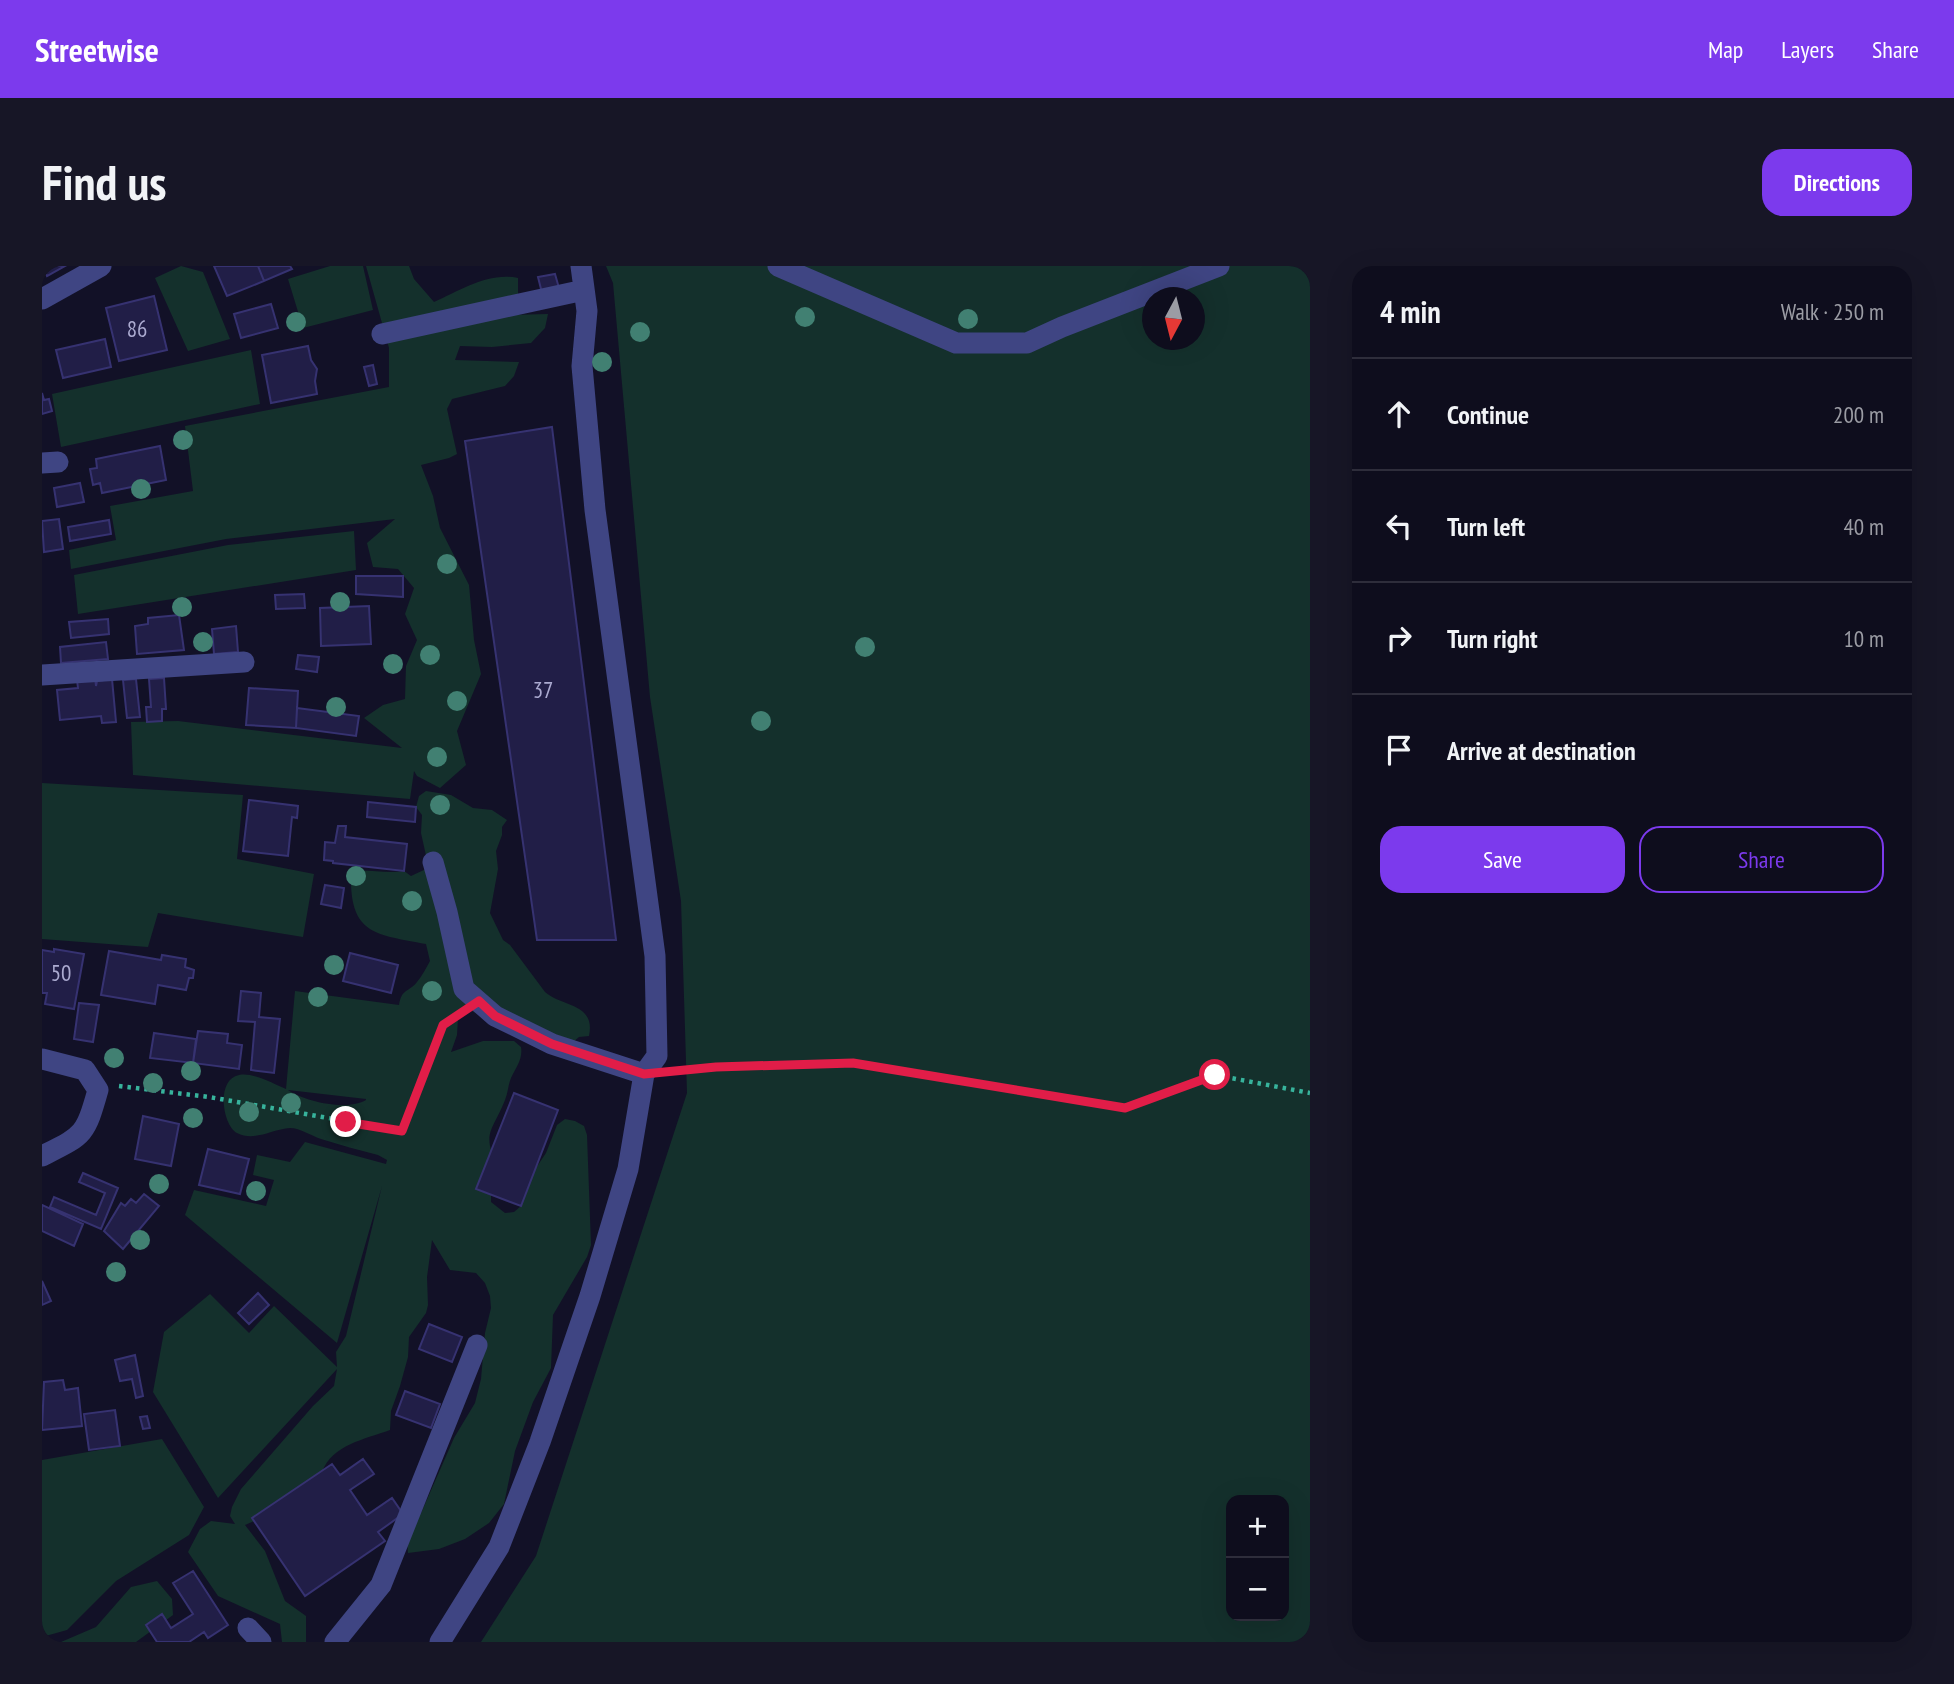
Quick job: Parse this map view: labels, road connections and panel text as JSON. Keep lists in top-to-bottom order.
{
  "house_numbers": ["86", "37", "50"],
  "north": "bottom",
  "page": {
    "header": "Streetwise",
    "nav": ["Map", "Layers", "Share"],
    "buttons": [
      "Directions",
      ["Save", "Share"]
    ],
    "title": "Find us",
    "heading": ["4 min", "Walk · 250 m"],
    "list": [
      ["Continue", "200 m"],
      ["Turn left", "40 m"],
      ["Turn right", "10 m"],
      "Arrive at destination"
    ],
    "map_buttons": ["+", "−"]
  }
}
